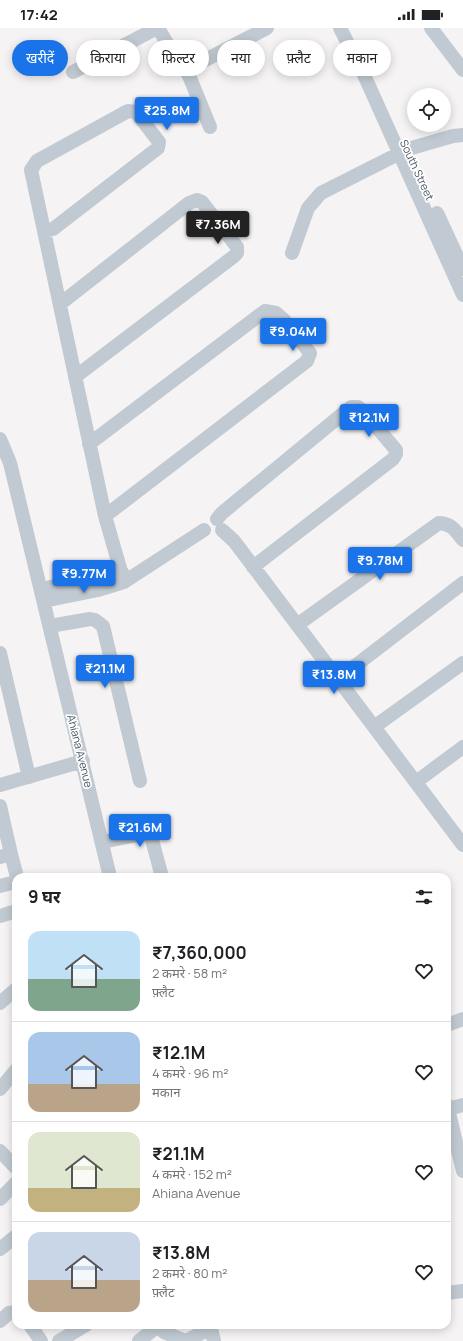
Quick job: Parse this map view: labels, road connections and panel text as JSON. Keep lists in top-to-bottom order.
{
  "streets": {
    "street": ["South Street", "Ahiana Avenue"]
  },
  "page": {
    "status": "17:42",
    "chip": [
      "खरीदें",
      "किराया",
      "फ़िल्टर",
      "नया",
      "फ़्लैट",
      "मकान"
    ],
    "price": [
      "₹25.8M",
      "₹7.36M",
      "₹9.04M",
      "₹12.1M",
      "₹9.78M",
      "₹9.77M",
      "₹21.1M",
      "₹13.8M",
      "₹21.6M"
    ],
    "heading": "9 घर",
    "list": [
      {
        "name": "₹7,360,000",
        "note": "2 कमरे · 58 m² · फ़्लैट"
      },
      {
        "name": "₹12.1M",
        "note": "4 कमरे · 96 m² · मकान"
      },
      {
        "name": "₹21.1M",
        "note": "4 कमरे · 152 m² · Ahiana Avenue"
      },
      {
        "name": "₹13.8M",
        "note": "2 कमरे · 80 m² · फ़्लैट"
      }
    ]
  }
}
